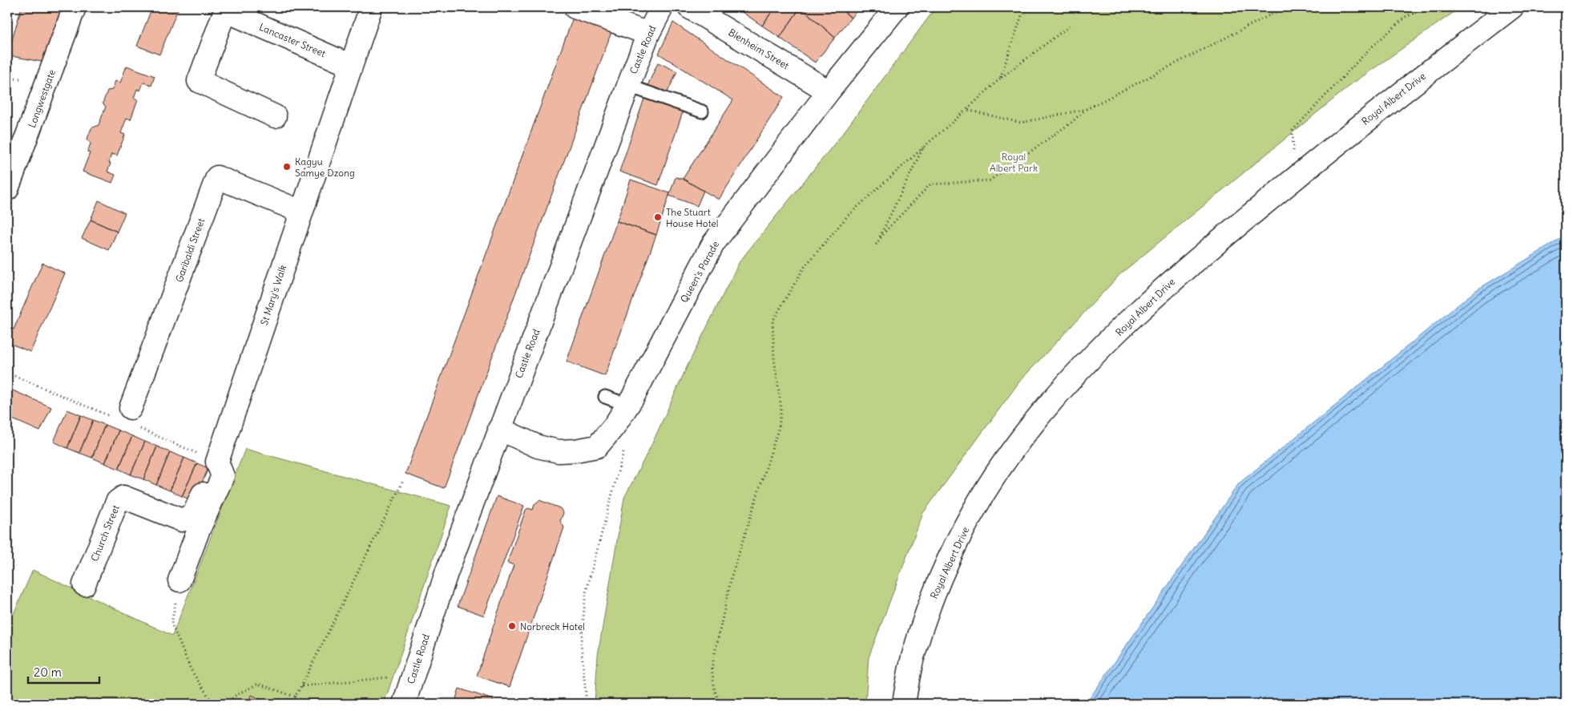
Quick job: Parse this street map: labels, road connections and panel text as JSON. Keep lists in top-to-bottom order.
{
  "streets": {
    "street": [
      "Lancaster Street",
      "Blenheim Street",
      "Castle Road",
      "Longwestgate",
      "Royal Albert Drive",
      "Garibaldi Street",
      "Queen's Parade",
      "St Mary's Walk",
      "Church Street"
    ]
  },
  "crossings": [
    ["Lancaster Street", "St Mary's Walk"],
    ["Blenheim Street", "Queen's Parade"],
    ["Castle Road", "Queen's Parade"],
    ["Garibaldi Street", "St Mary's Walk"],
    ["St Mary's Walk", "Church Street"]
  ],
  "parks": ["Royal Albert Park"],
  "places": ["Kagyu Samye Dzong", "The Stuart House Hotel", "Norbreck Hotel"],
  "scale_bar": "20 m"
}
